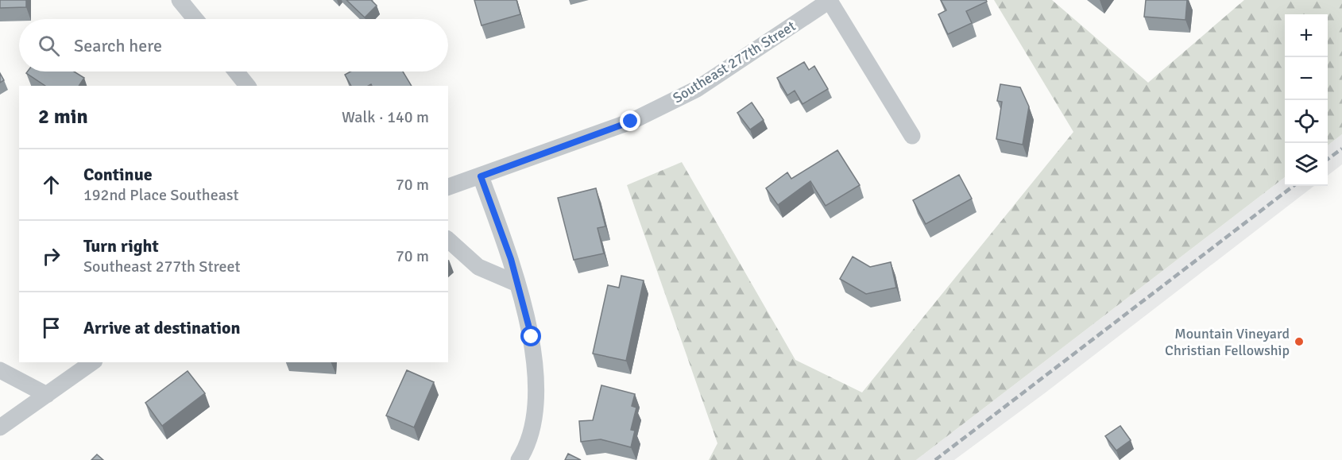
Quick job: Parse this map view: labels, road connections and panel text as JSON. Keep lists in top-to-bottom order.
{
  "streets": {
    "street": ["Southeast 277th Street"]
  },
  "places": ["Mountain Vineyard Christian Fellowship"],
  "page": {
    "map_buttons": ["+", "−"],
    "search": "Search here",
    "heading": ["2 min", "Walk · 140 m"],
    "list": [
      ["Continue", "192nd Place Southeast", "70 m"],
      ["Turn right", "Southeast 277th Street", "70 m"],
      "Arrive at destination"
    ]
  }
}
